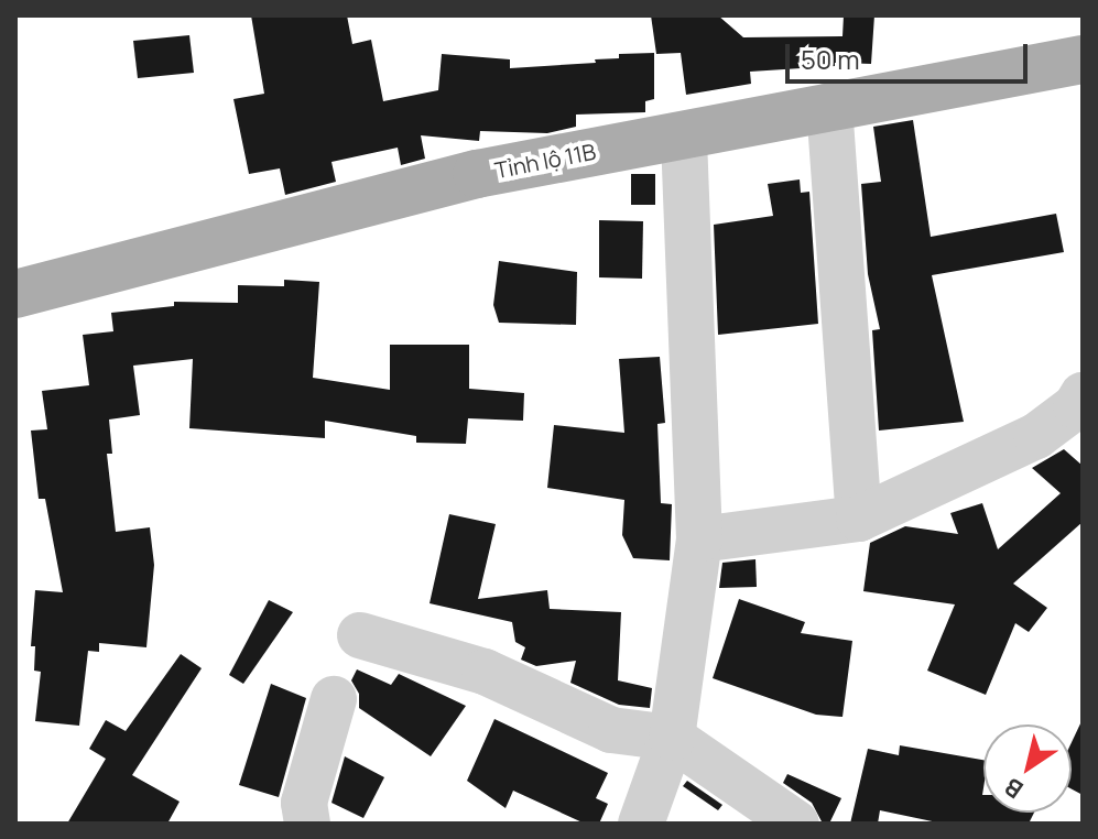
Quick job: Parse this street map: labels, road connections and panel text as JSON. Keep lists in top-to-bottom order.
{
  "streets": {
    "main road": ["Tỉnh lộ 11B"]
  },
  "scale_bar": "50 m",
  "north": "bottom left"
}
